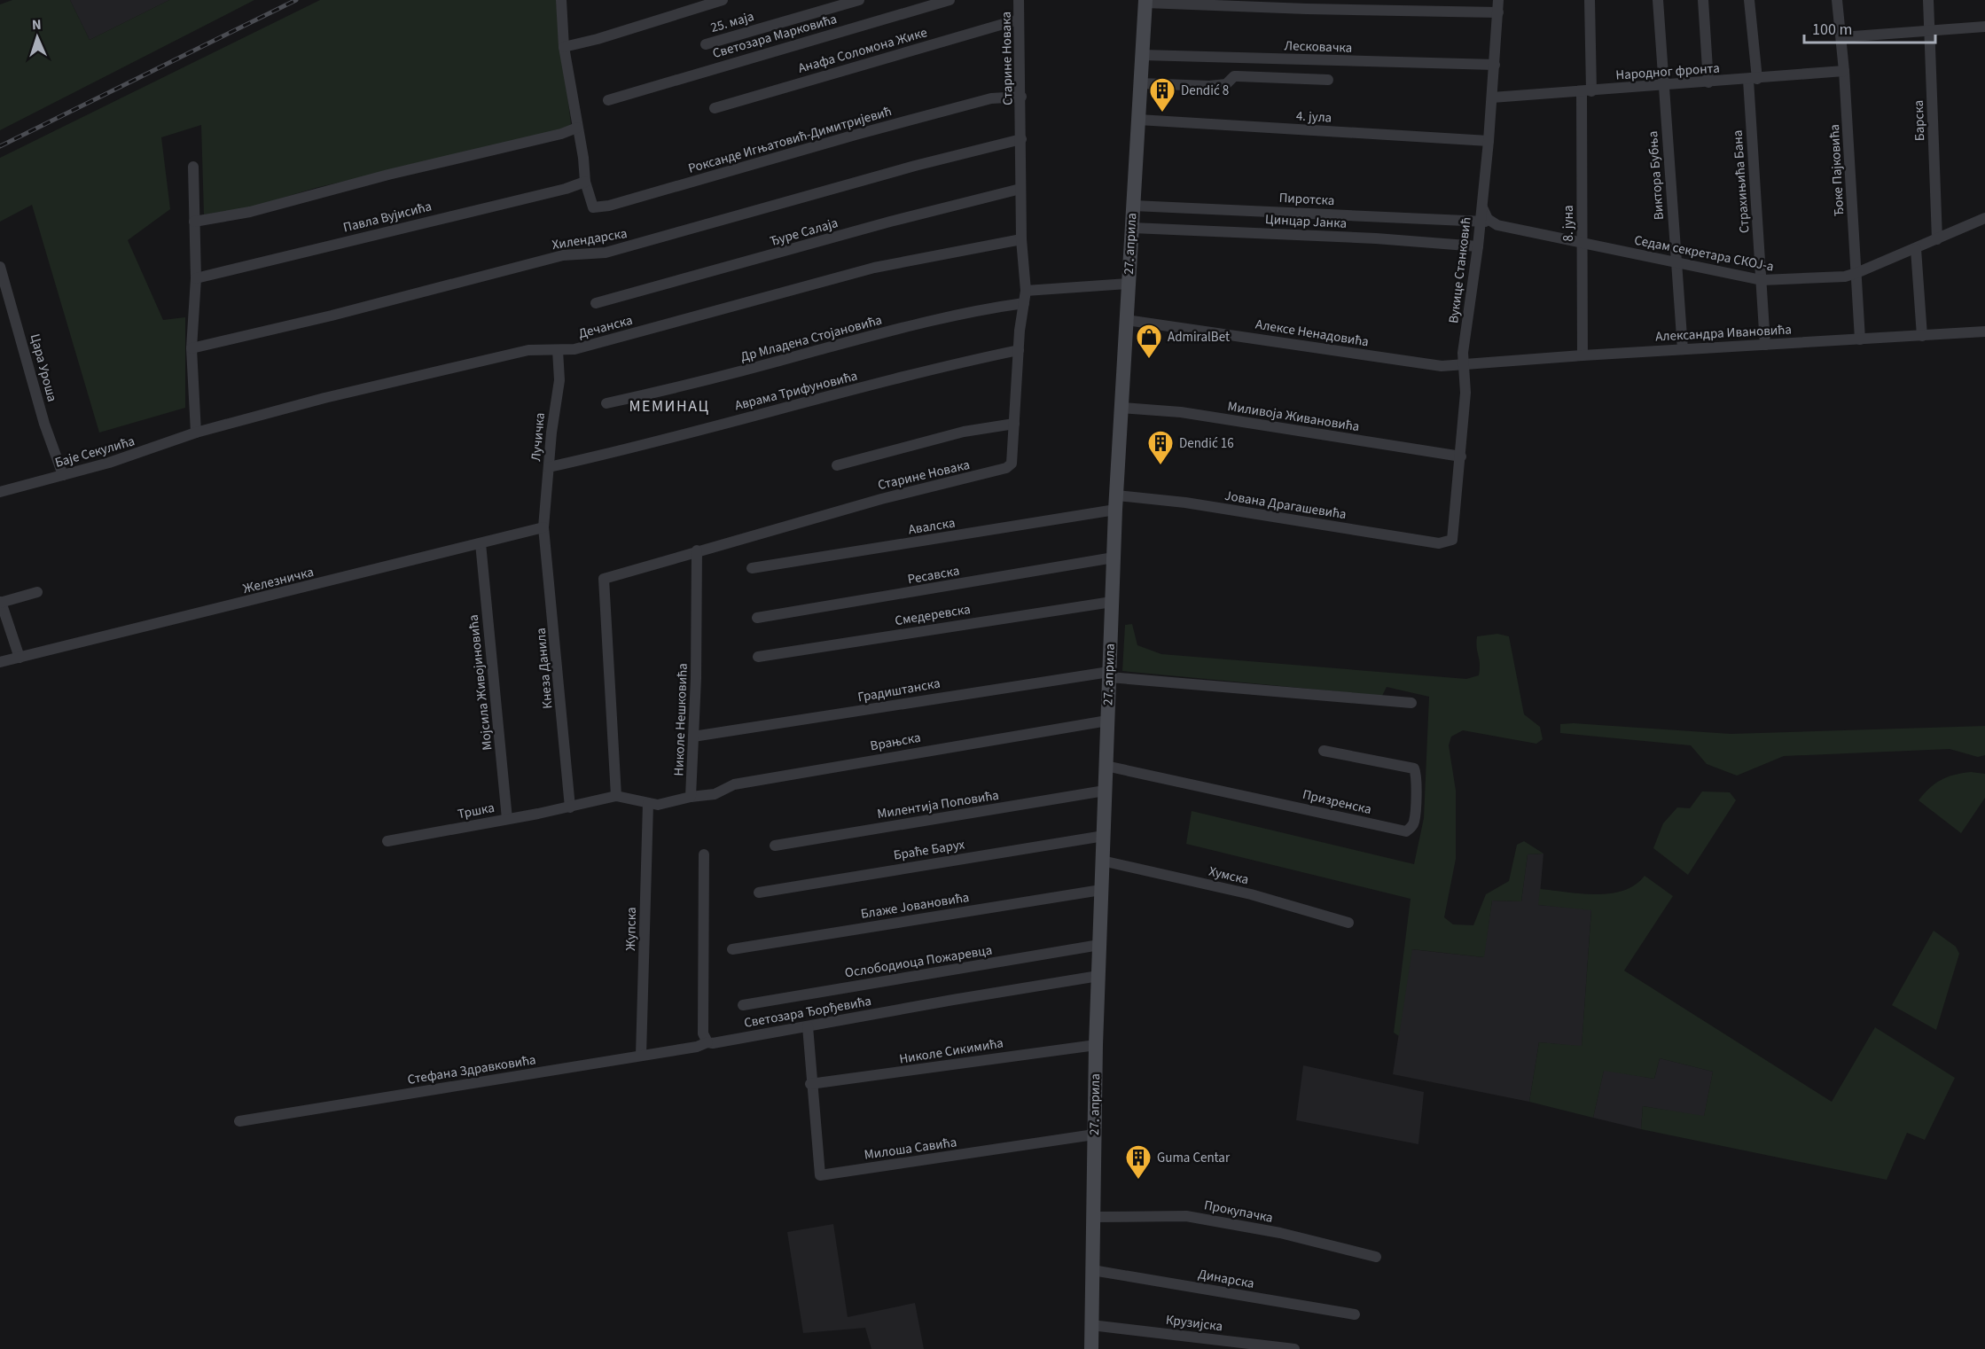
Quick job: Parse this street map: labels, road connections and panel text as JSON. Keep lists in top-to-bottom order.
{
  "streets": {
    "main road": ["27. априла"],
    "street": [
      "25. маја",
      "Светозара Марковића",
      "Лесковачка",
      "Анафа Соломона Жике",
      "Старине Новака",
      "Народног фронта",
      "4. јула",
      "Барска",
      "Роксанде Игњатовић-Димитријевић",
      "Ђоке Пајковића",
      "Виктора Бубња",
      "Страхињића Бана",
      "Пиротска",
      "Павла Вујисића",
      "Цинцар Јанка",
      "8. јуна",
      "Ђуре Салаја",
      "Хилендарска",
      "Седам секретара СКОЈ-а",
      "Вукице Станковић",
      "Дечанска",
      "Алексе Ненадовића",
      "Александра Ивановића",
      "Др Младена Стојановића",
      "Цара Уроша",
      "Аврама Трифуновића",
      "Миливоја Живановића",
      "Лучичка",
      "Баје Секулића",
      "Јована Драгашевића",
      "Авалска",
      "Ресавска",
      "Железничка",
      "Смедеревска",
      "Кнеза Данила",
      "Мојсила Живојиновића",
      "Градиштанска",
      "Николе Нешковића",
      "Врањска",
      "Призренска",
      "Милентија Поповића",
      "Тршка",
      "Браће Барух",
      "Хумска",
      "Блаже Јовановића",
      "Жупска",
      "Ослободиоца Пожаревца",
      "Светозара Ђорђевића",
      "Николе Сикимића",
      "Стефана Здравковића",
      "Милоша Савића",
      "Прокупачка",
      "Динарска",
      "Крузијска"
    ]
  },
  "crossings": [
    ["Лесковачка", "27. априла"],
    ["Лесковачка", "Вукице Станковић"],
    ["Анафа Соломона Жике", "Старине Новака"],
    ["Старине Новака", "Роксанде Игњатовић-Димитријевић"],
    ["Старине Новака", "Ђуре Салаја"],
    ["Старине Новака", "Хилендарска"],
    ["Старине Новака", "Дечанска"],
    ["Старине Новака", "Др Младена Стојановића"],
    ["Старине Новака", "Аврама Трифуновића"],
    ["Старине Новака", "Николе Нешковића"],
    ["Народног фронта", "Ђоке Пајковића"],
    ["Народног фронта", "Виктора Бубња"],
    ["Народног фронта", "Страхињића Бана"],
    ["Народног фронта", "8. јуна"],
    ["Народног фронта", "Вукице Станковић"],
    ["4. јула", "27. априла"],
    ["4. јула", "Вукице Станковић"],
    ["Барска", "Седам секретара СКОЈ-а"],
    ["Роксанде Игњатовић-Димитријевић", "Павла Вујисића"],
    ["Ђоке Пајковића", "Седам секретара СКОЈ-а"],
    ["Ђоке Пајковића", "Александра Ивановића"],
    ["Виктора Бубња", "Седам секретара СКОЈ-а"],
    ["Виктора Бубња", "Александра Ивановића"],
    ["Страхињића Бана", "Седам секретара СКОЈ-а"],
    ["Страхињића Бана", "Александра Ивановића"],
    ["Пиротска", "27. априла"],
    ["Пиротска", "Седам секретара СКОЈ-а"],
    ["Пиротска", "Вукице Станковић"],
    ["Цинцар Јанка", "27. априла"],
    ["Цинцар Јанка", "Вукице Станковић"],
    ["8. јуна", "Седам секретара СКОЈ-а"],
    ["8. јуна", "Александра Ивановића"],
    ["27. априла", "Алексе Ненадовића"],
    ["27. априла", "Миливоја Живановића"],
    ["27. априла", "Јована Драгашевића"],
    ["27. априла", "Авалска"],
    ["27. априла", "Ресавска"],
    ["27. априла", "Смедеревска"],
    ["27. априла", "Градиштанска"],
    ["27. априла", "Врањска"],
    ["27. априла", "Призренска"],
    ["27. априла", "Милентија Поповића"],
    ["27. априла", "Браће Барух"],
    ["27. априла", "Хумска"],
    ["27. априла", "Блаже Јовановића"],
    ["27. априла", "Ослободиоца Пожаревца"],
    ["27. априла", "Светозара Ђорђевића"],
    ["27. априла", "Николе Сикимића"],
    ["27. априла", "Милоша Савића"],
    ["27. априла", "Прокупачка"],
    ["27. априла", "Динарска"],
    ["27. априла", "Крузијска"],
    ["Седам секретара СКОЈ-а", "Вукице Станковић"],
    ["Вукице Станковић", "Алексе Ненадовића"],
    ["Вукице Станковић", "Александра Ивановића"],
    ["Вукице Станковић", "Миливоја Живановића"],
    ["Вукице Станковић", "Јована Драгашевића"],
    ["Дечанска", "Лучичка"],
    ["Дечанска", "Баје Секулића"],
    ["Алексе Ненадовића", "Александра Ивановића"],
    ["Цара Уроша", "Баје Секулића"],
    ["Аврама Трифуновића", "Лучичка"],
    ["Лучичка", "Железничка"],
    ["Лучичка", "Кнеза Данила"],
    ["Јована Драгашевића", "Авалска"],
    ["Железничка", "Кнеза Данила"],
    ["Железничка", "Мојсила Живојиновића"],
    ["Кнеза Данила", "Тршка"],
    ["Мојсила Живојиновића", "Тршка"],
    ["Градиштанска", "Николе Нешковића"],
    ["Николе Нешковића", "Врањска"],
    ["Жупска", "Стефана Здравковића"],
    ["Светозара Ђорђевића", "Стефана Здравковића"],
    ["Николе Сикимића", "Милоша Савића"]
  ],
  "districts": ["МЕМИНАЦ"],
  "places": {
    "building": ["Dendić 8", "Dendić 16", "Guma Centar"],
    "shop": ["AdmiralBet"]
  },
  "scale_bar": "100 m",
  "north": "top"
}
